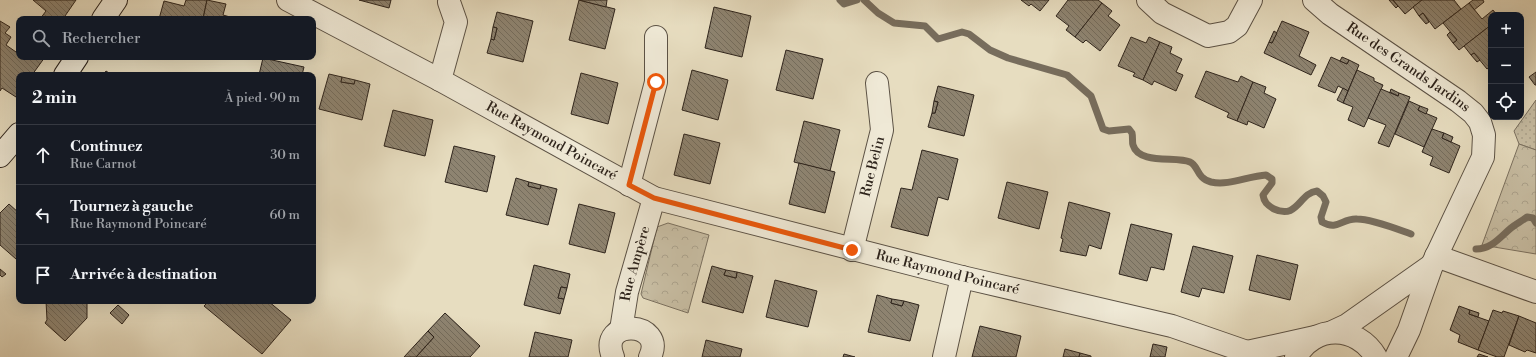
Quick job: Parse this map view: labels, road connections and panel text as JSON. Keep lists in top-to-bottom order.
{
  "streets": {
    "street": [
      "Rue des Grands Jardins",
      "Rue Raymond Poincaré",
      "Rue Belin",
      "Rue Ampère"
    ]
  },
  "crossings": [
    ["Rue des Grands Jardins", "Rue Raymond Poincaré"],
    ["Rue Raymond Poincaré", "Rue Belin"],
    ["Rue Raymond Poincaré", "Rue Ampère"]
  ],
  "page": {
    "map_buttons": ["+", "−"],
    "search": "Rechercher",
    "heading": ["2 min", "À pied · 90 m"],
    "list": [
      ["Continuez", "Rue Carnot", "30 m"],
      ["Tournez à gauche", "Rue Raymond Poincaré", "60 m"],
      "Arrivée à destination"
    ]
  }
}
